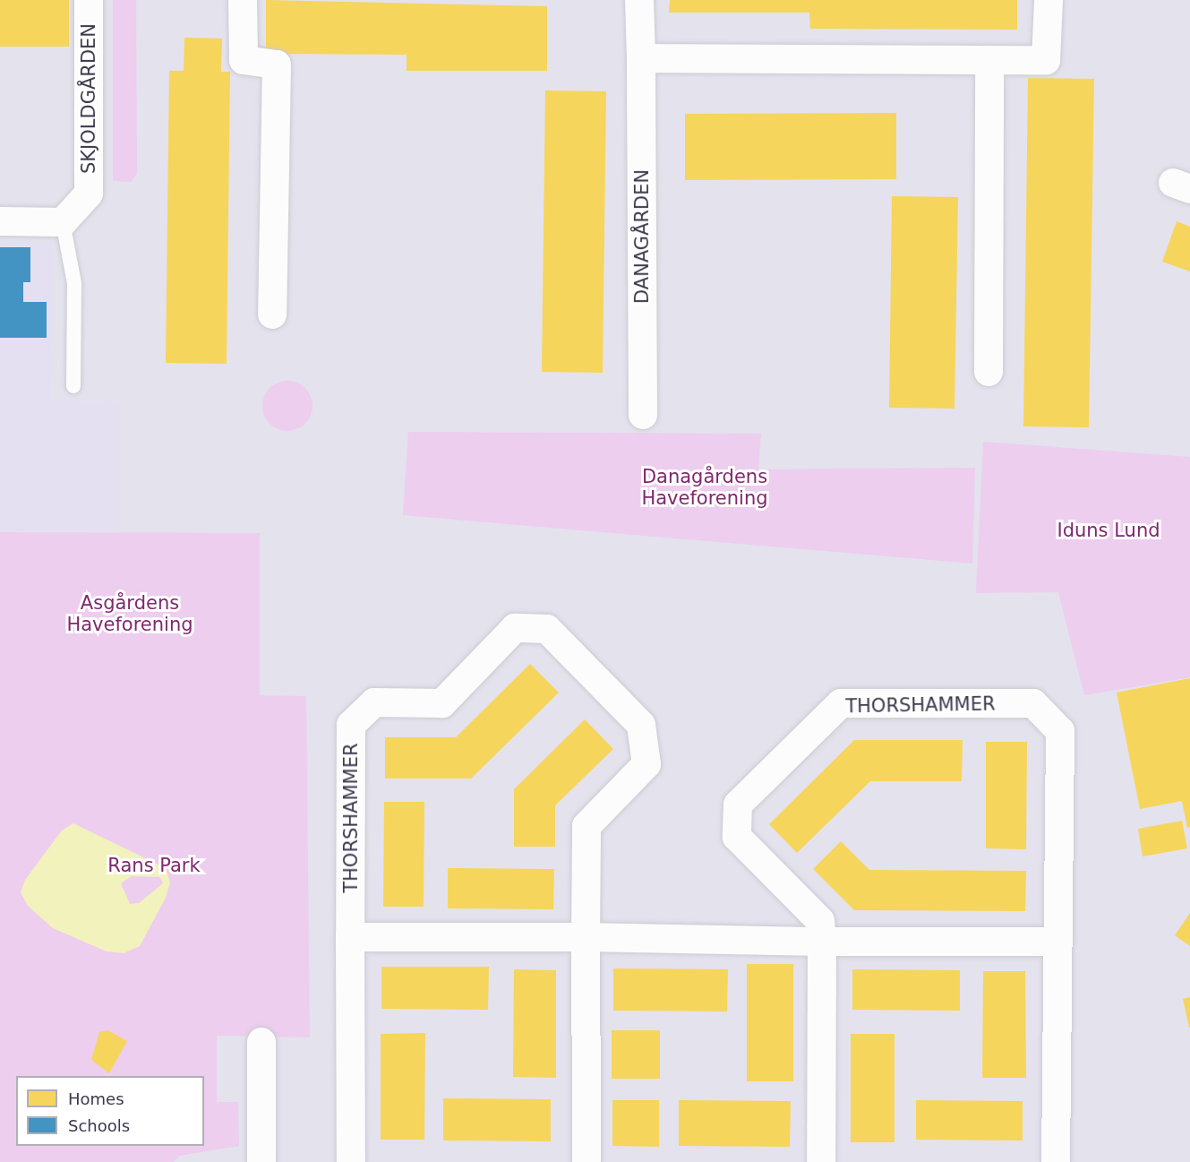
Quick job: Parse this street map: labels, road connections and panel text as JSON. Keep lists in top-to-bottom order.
{
  "streets": {
    "street": ["SKJOLDGÅRDEN", "DANAGÅRDEN", "THORSHAMMER"]
  },
  "parks": [
    "Danagårdens Haveforening",
    "Iduns Lund",
    "Asgårdens Haveforening",
    "Rans Park"
  ],
  "legend": ["Homes", "Schools"]
}
